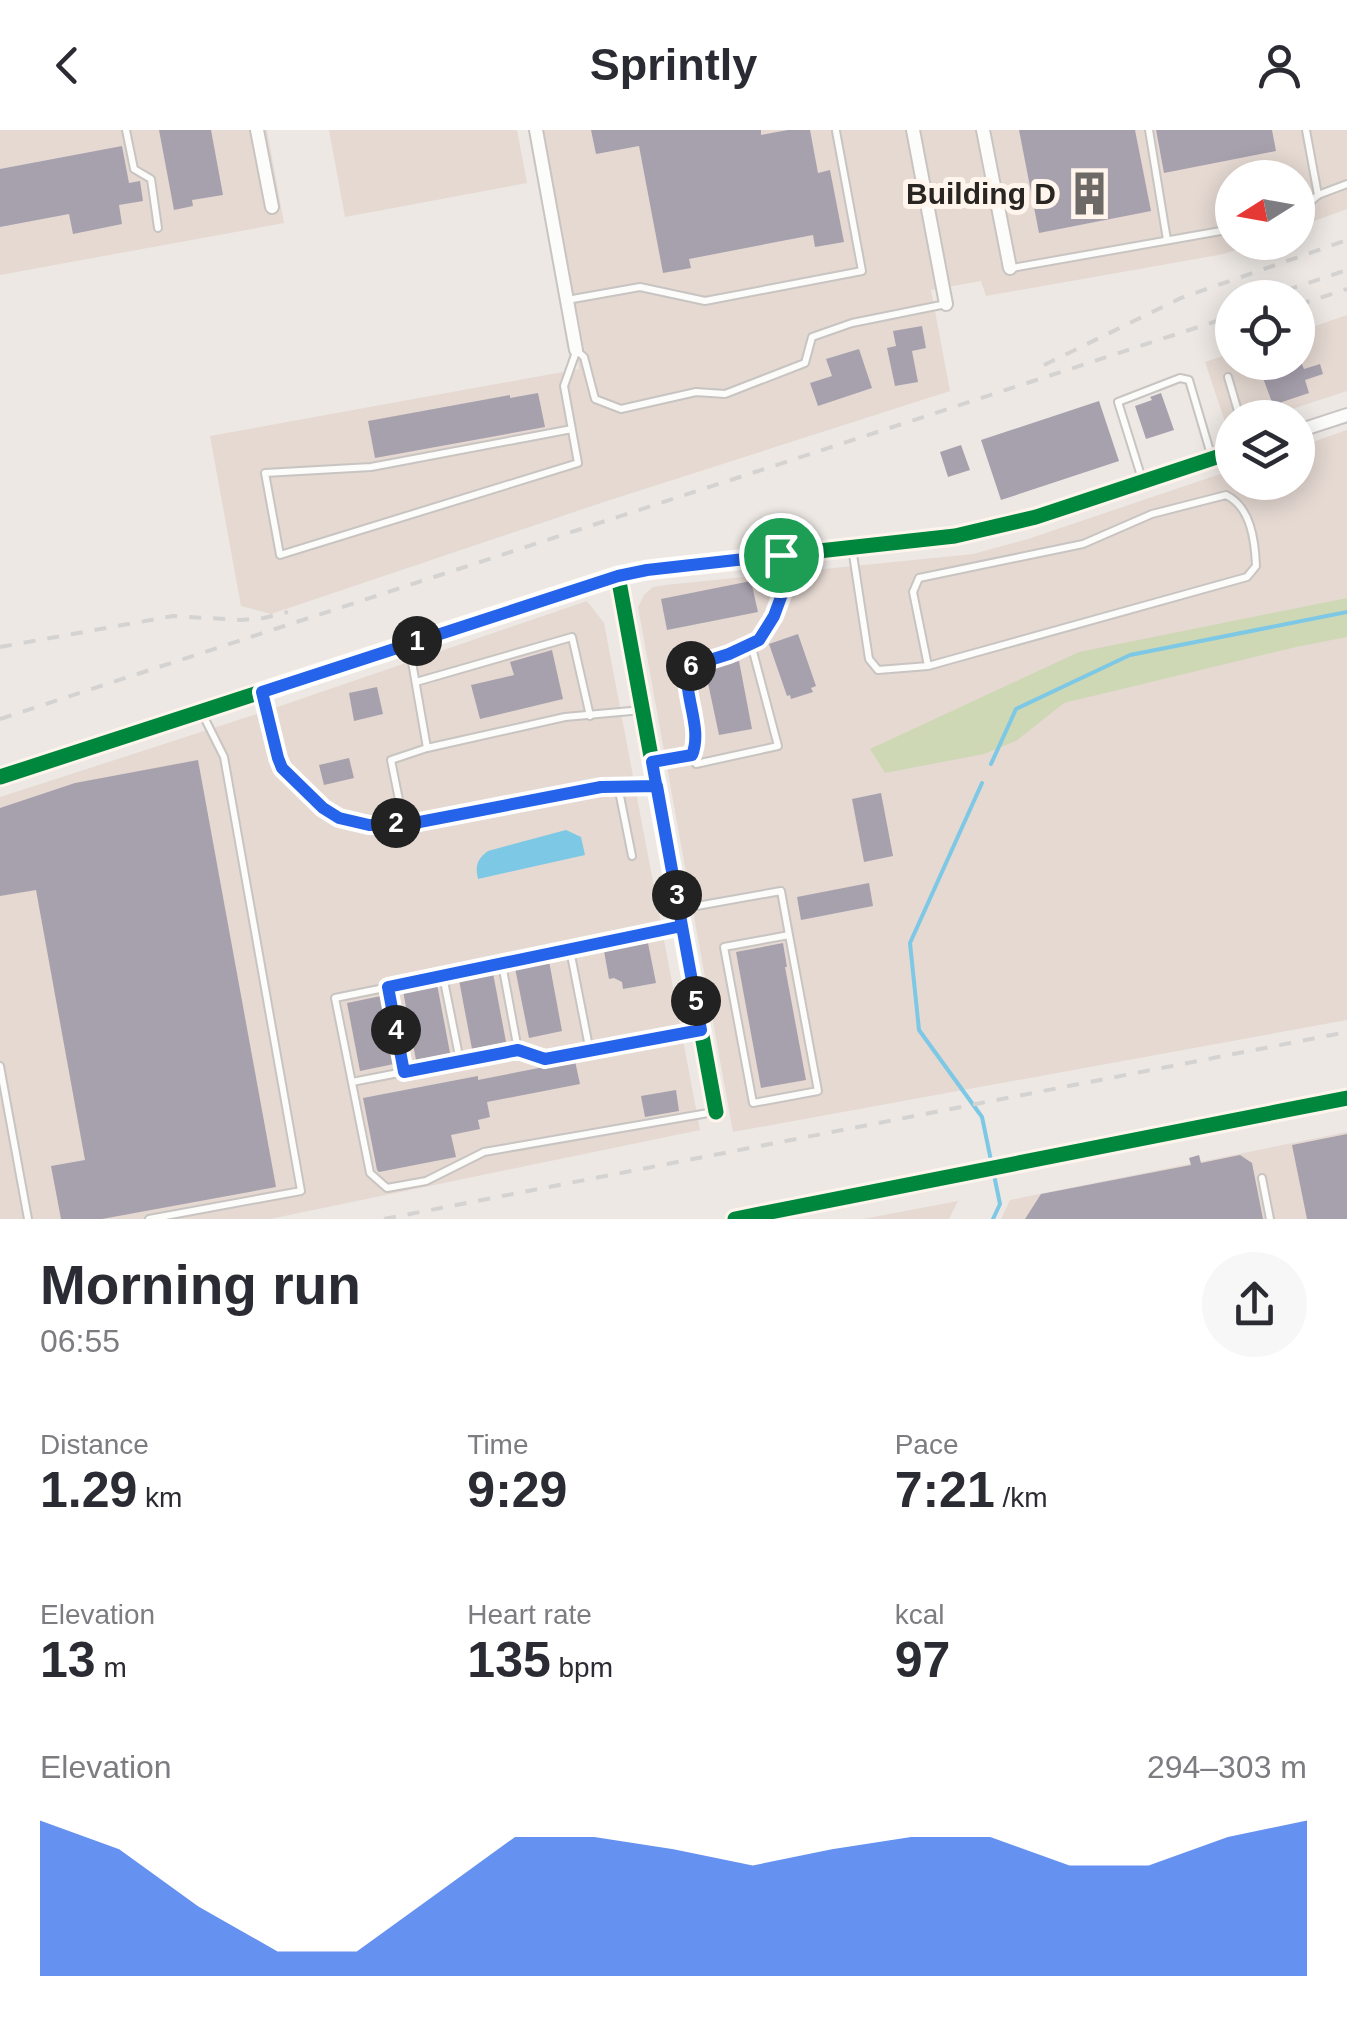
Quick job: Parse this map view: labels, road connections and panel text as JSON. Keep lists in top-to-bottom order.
{
  "places": {
    "building": ["Building D"]
  },
  "north": "left",
  "page": {
    "header": "Sprintly",
    "pins": [
      "1",
      "6",
      "2",
      "3",
      "5",
      "4"
    ],
    "heading": ["Morning run", "06:55"],
    "stats": [
      ["Distance", "1.29 km"],
      ["Time", "9:29"],
      ["Pace", "7:21 /km"],
      ["Elevation", "13 m"],
      ["Heart rate", "135 bpm"],
      ["kcal", "97"]
    ],
    "chart": ["Elevation", "294–303 m"]
  }
}
